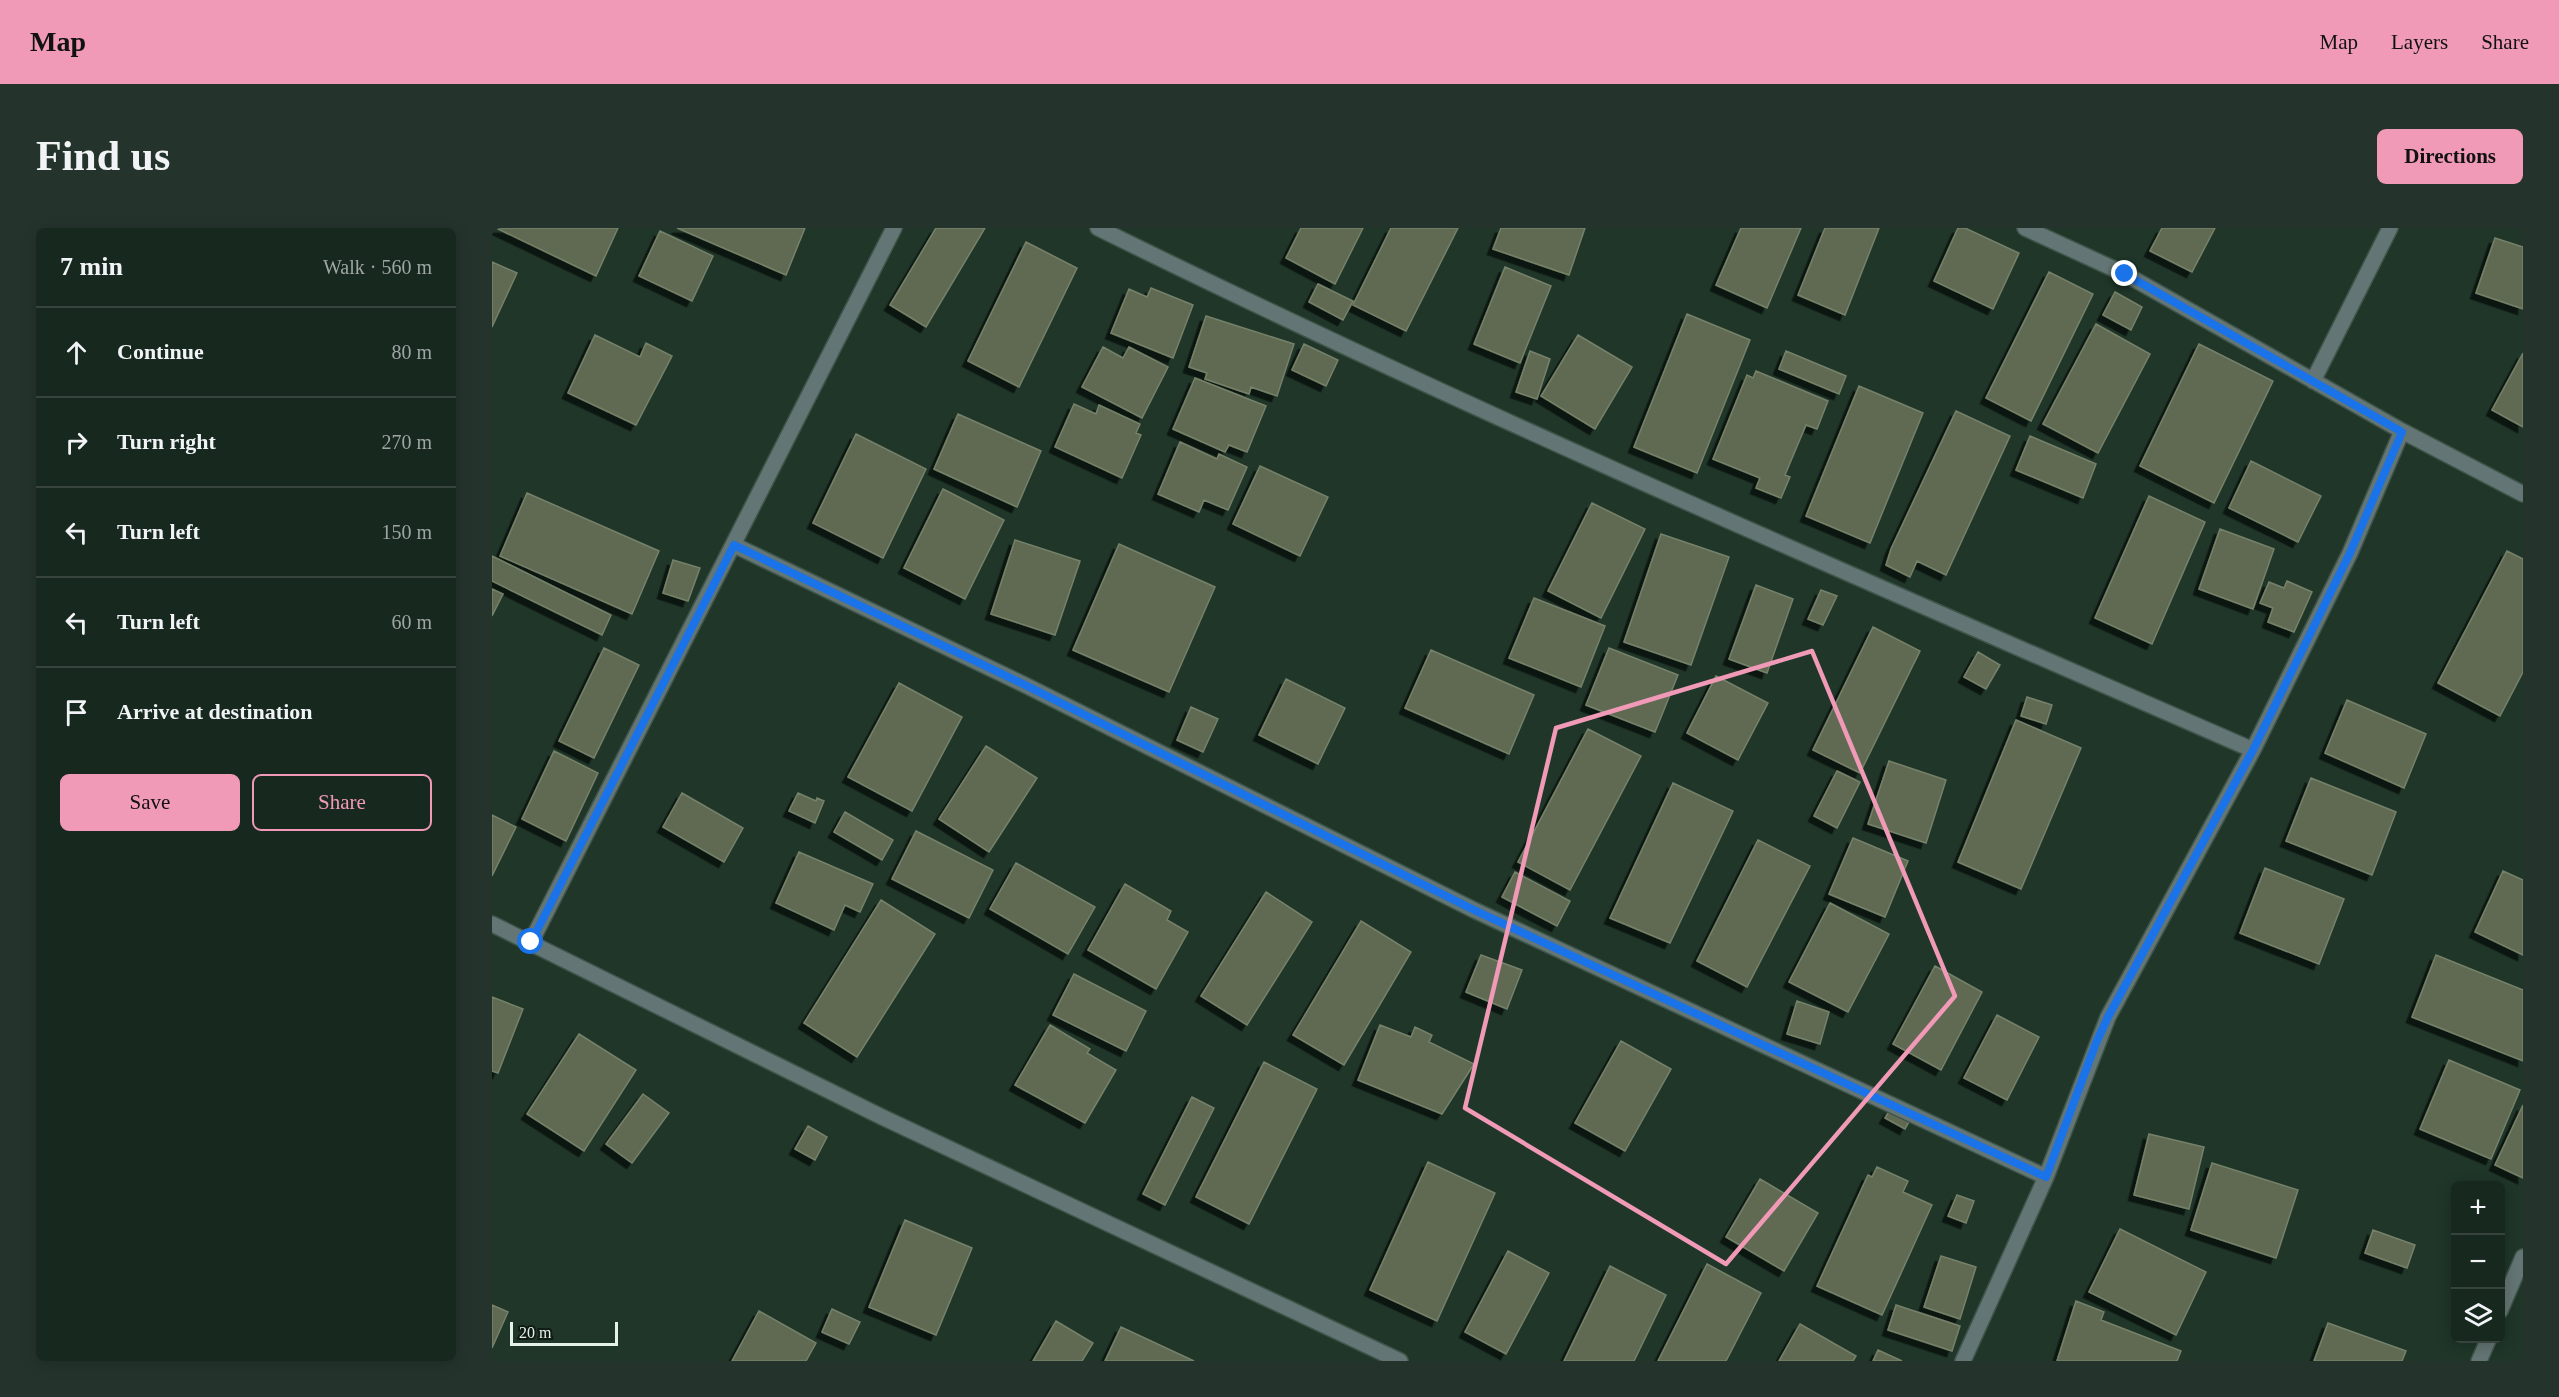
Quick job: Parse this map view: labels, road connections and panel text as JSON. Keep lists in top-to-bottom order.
{
  "scale_bar": "20 m",
  "page": {
    "header": "Map",
    "nav": ["Map", "Layers", "Share"],
    "buttons": [
      "Directions",
      ["Save", "Share"]
    ],
    "title": "Find us",
    "heading": ["7 min", "Walk · 560 m"],
    "list": [
      ["Continue", "80 m"],
      ["Turn right", "270 m"],
      ["Turn left", "150 m"],
      ["Turn left", "60 m"],
      "Arrive at destination"
    ],
    "map_buttons": ["+", "−"],
    "scale": "20 m"
  }
}
